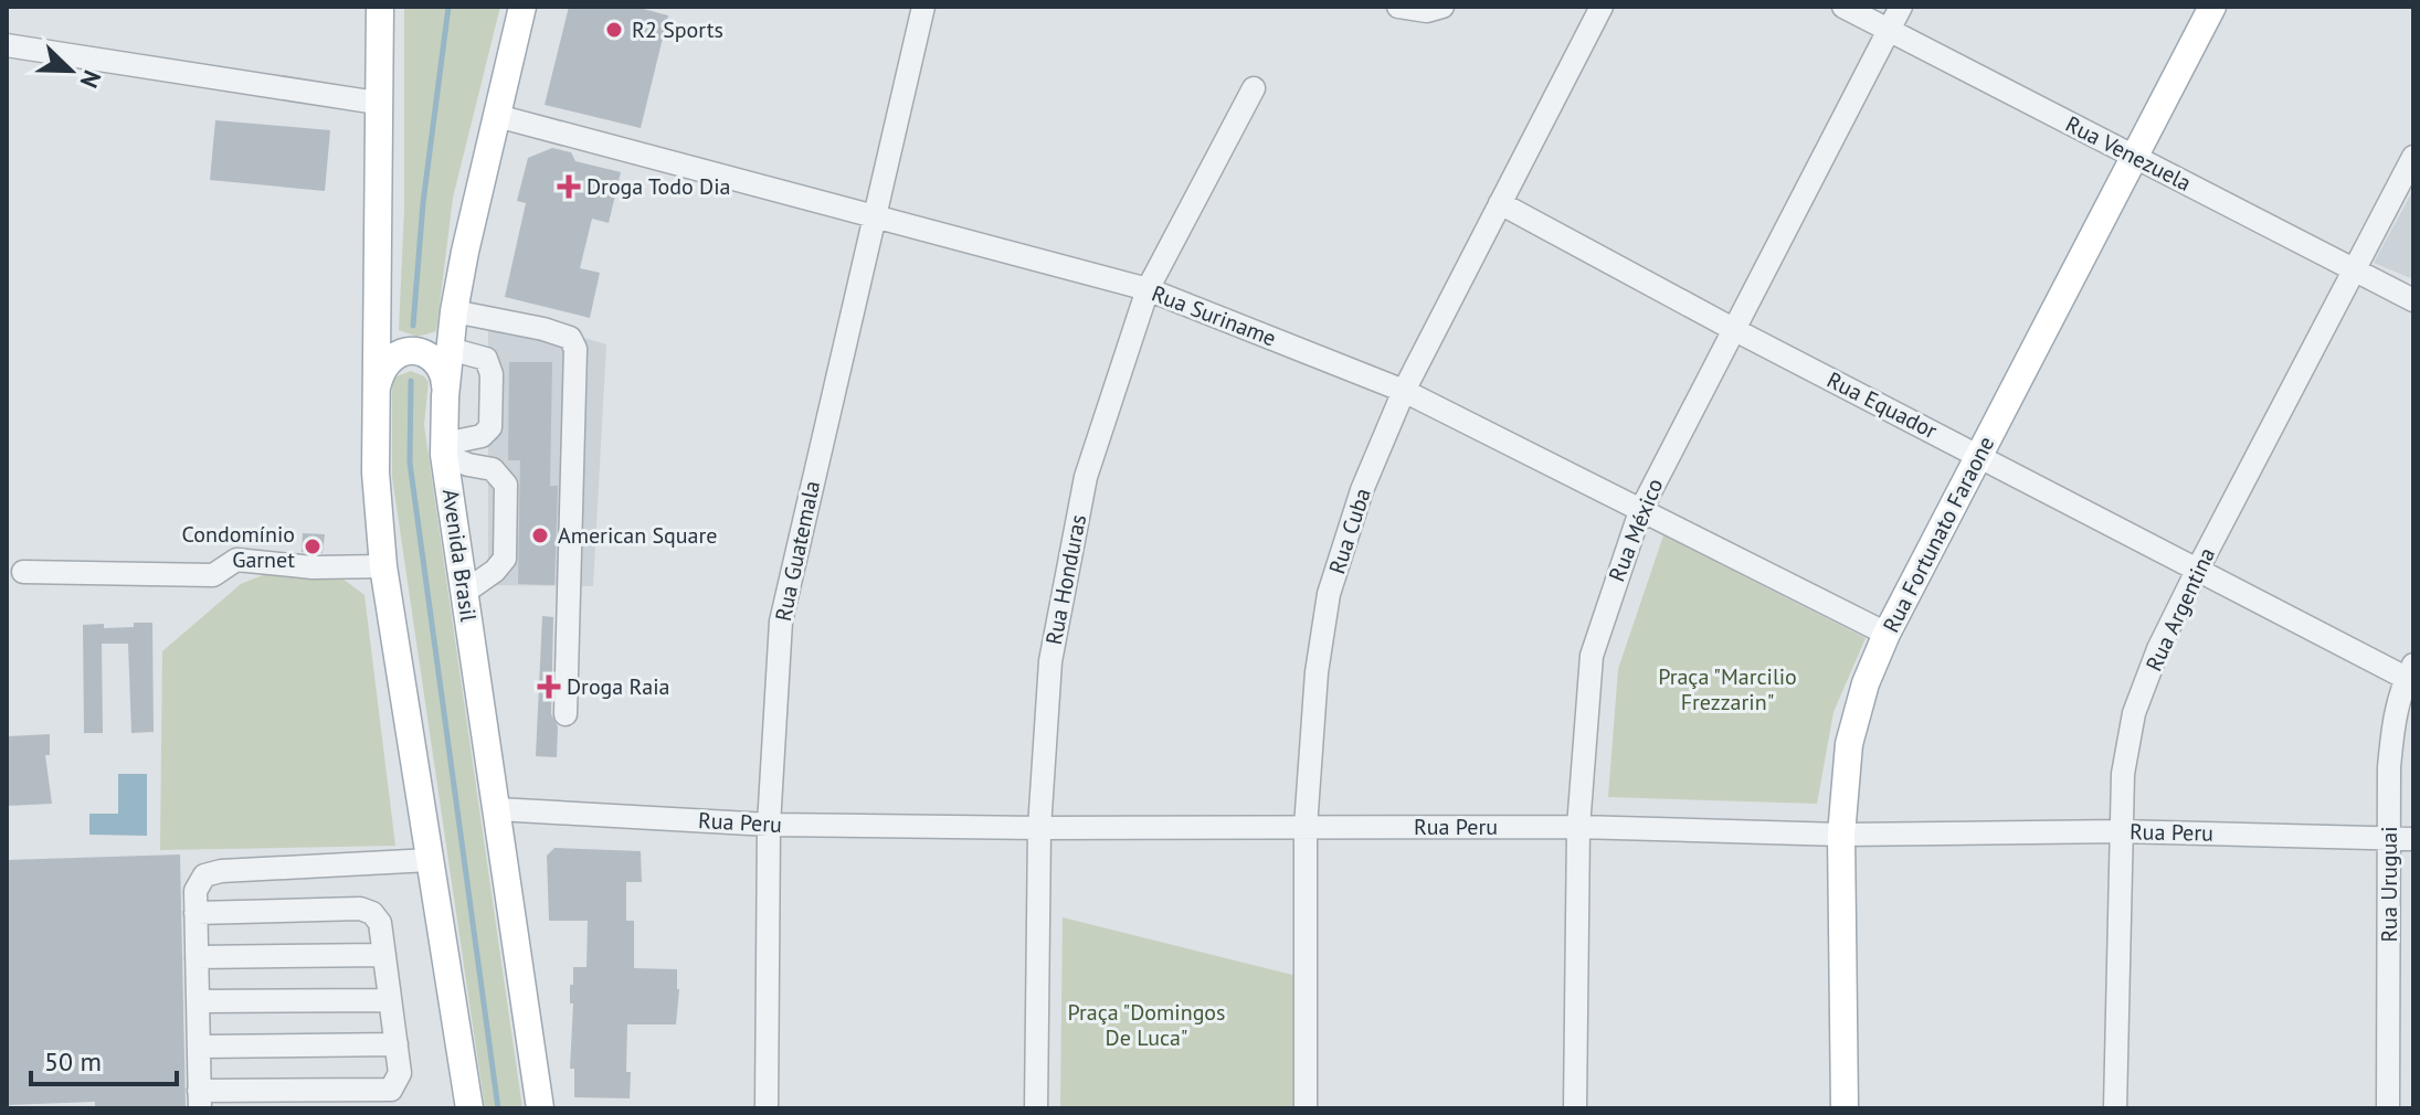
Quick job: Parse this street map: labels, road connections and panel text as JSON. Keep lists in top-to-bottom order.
{
  "streets": {
    "main road": ["Rua Fortunato Faraone", "Avenida Brasil"],
    "street": [
      "Rua Venezuela",
      "Rua Suriname",
      "Rua Equador",
      "Rua México",
      "Rua Cuba",
      "Rua Guatemala",
      "Rua Honduras",
      "Rua Argentina",
      "Rua Peru",
      "Rua Uruguai"
    ]
  },
  "crossings": [
    ["Rua Venezuela", "Rua México"],
    ["Rua Venezuela", "Rua Fortunato Faraone"],
    ["Rua Venezuela", "Rua Argentina"],
    ["Rua Suriname", "Rua México"],
    ["Rua Suriname", "Rua Cuba"],
    ["Rua Suriname", "Rua Fortunato Faraone"],
    ["Rua Suriname", "Rua Guatemala"],
    ["Rua Suriname", "Avenida Brasil"],
    ["Rua Suriname", "Rua Honduras"],
    ["Rua Equador", "Rua México"],
    ["Rua Equador", "Rua Cuba"],
    ["Rua Equador", "Rua Fortunato Faraone"],
    ["Rua Equador", "Rua Argentina"],
    ["Rua Equador", "Rua Uruguai"],
    ["Rua México", "Rua Peru"],
    ["Rua Cuba", "Rua Peru"],
    ["Rua Fortunato Faraone", "Rua Peru"],
    ["Rua Guatemala", "Rua Peru"],
    ["Avenida Brasil", "Rua Peru"],
    ["Rua Honduras", "Rua Peru"],
    ["Rua Argentina", "Rua Peru"],
    ["Rua Peru", "Rua Uruguai"]
  ],
  "parks": ["Praça \"Marcilio Frezzarin\"", "Praça \"Domingos De Luca\""],
  "places": {
    "other": ["R2 Sports", "American Square", "Condomínio Garnet"],
    "health": ["Droga Todo Dia", "Droga Raia"]
  },
  "scale_bar": "50 m",
  "north": "bottom right"
}
